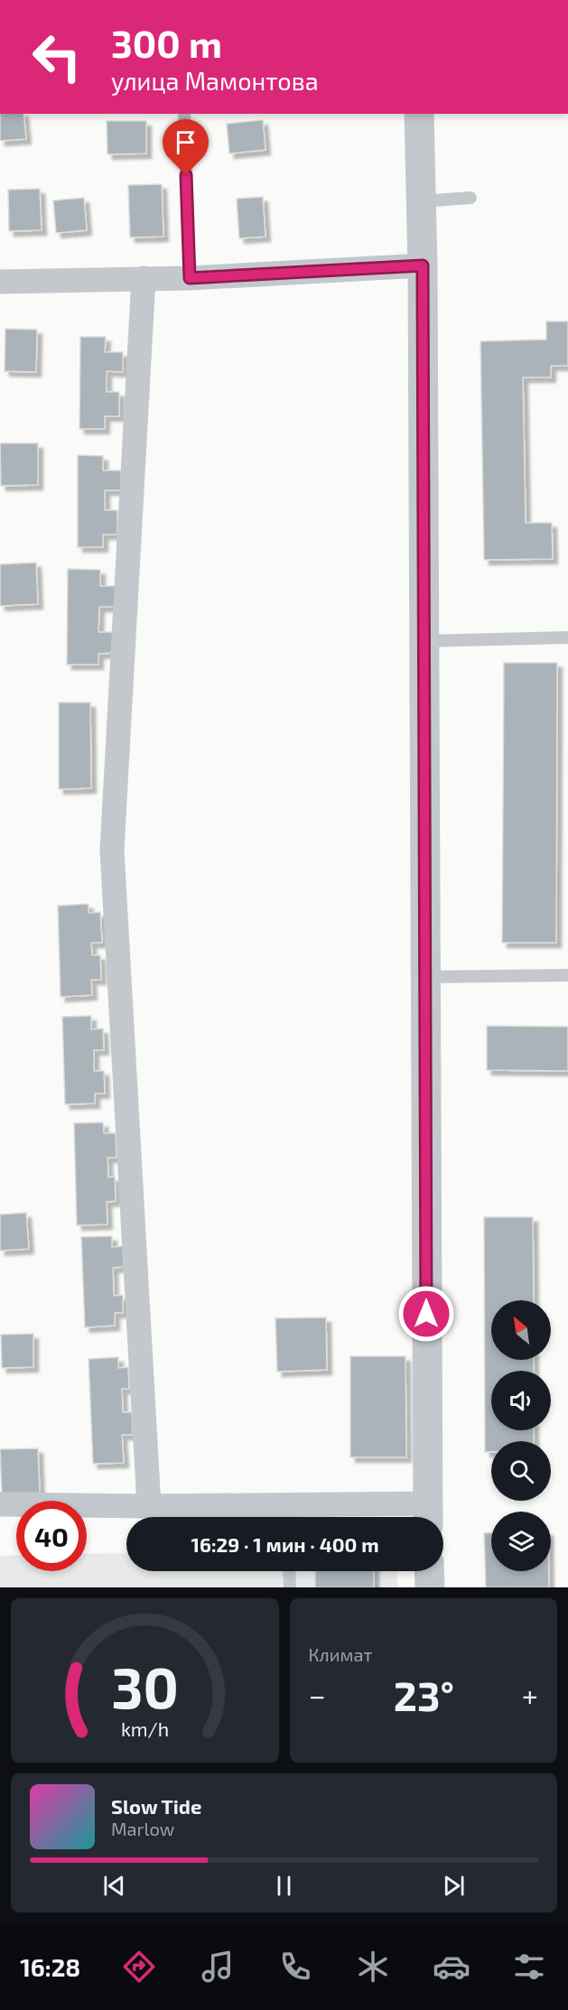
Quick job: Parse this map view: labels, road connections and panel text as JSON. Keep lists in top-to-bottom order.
{
  "north": "top left",
  "page": {
    "turn": ["300 m", "улица Мамонтова"],
    "limit": "40",
    "trip": "16:29 · 1 мин · 400 m",
    "tile": "Климат",
    "heat": ["−", "23°", "+"],
    "song": ["Slow Tide", "Marlow"],
    "tabs": "16:28",
    "gauge": ["30", "km/h"]
  }
}
